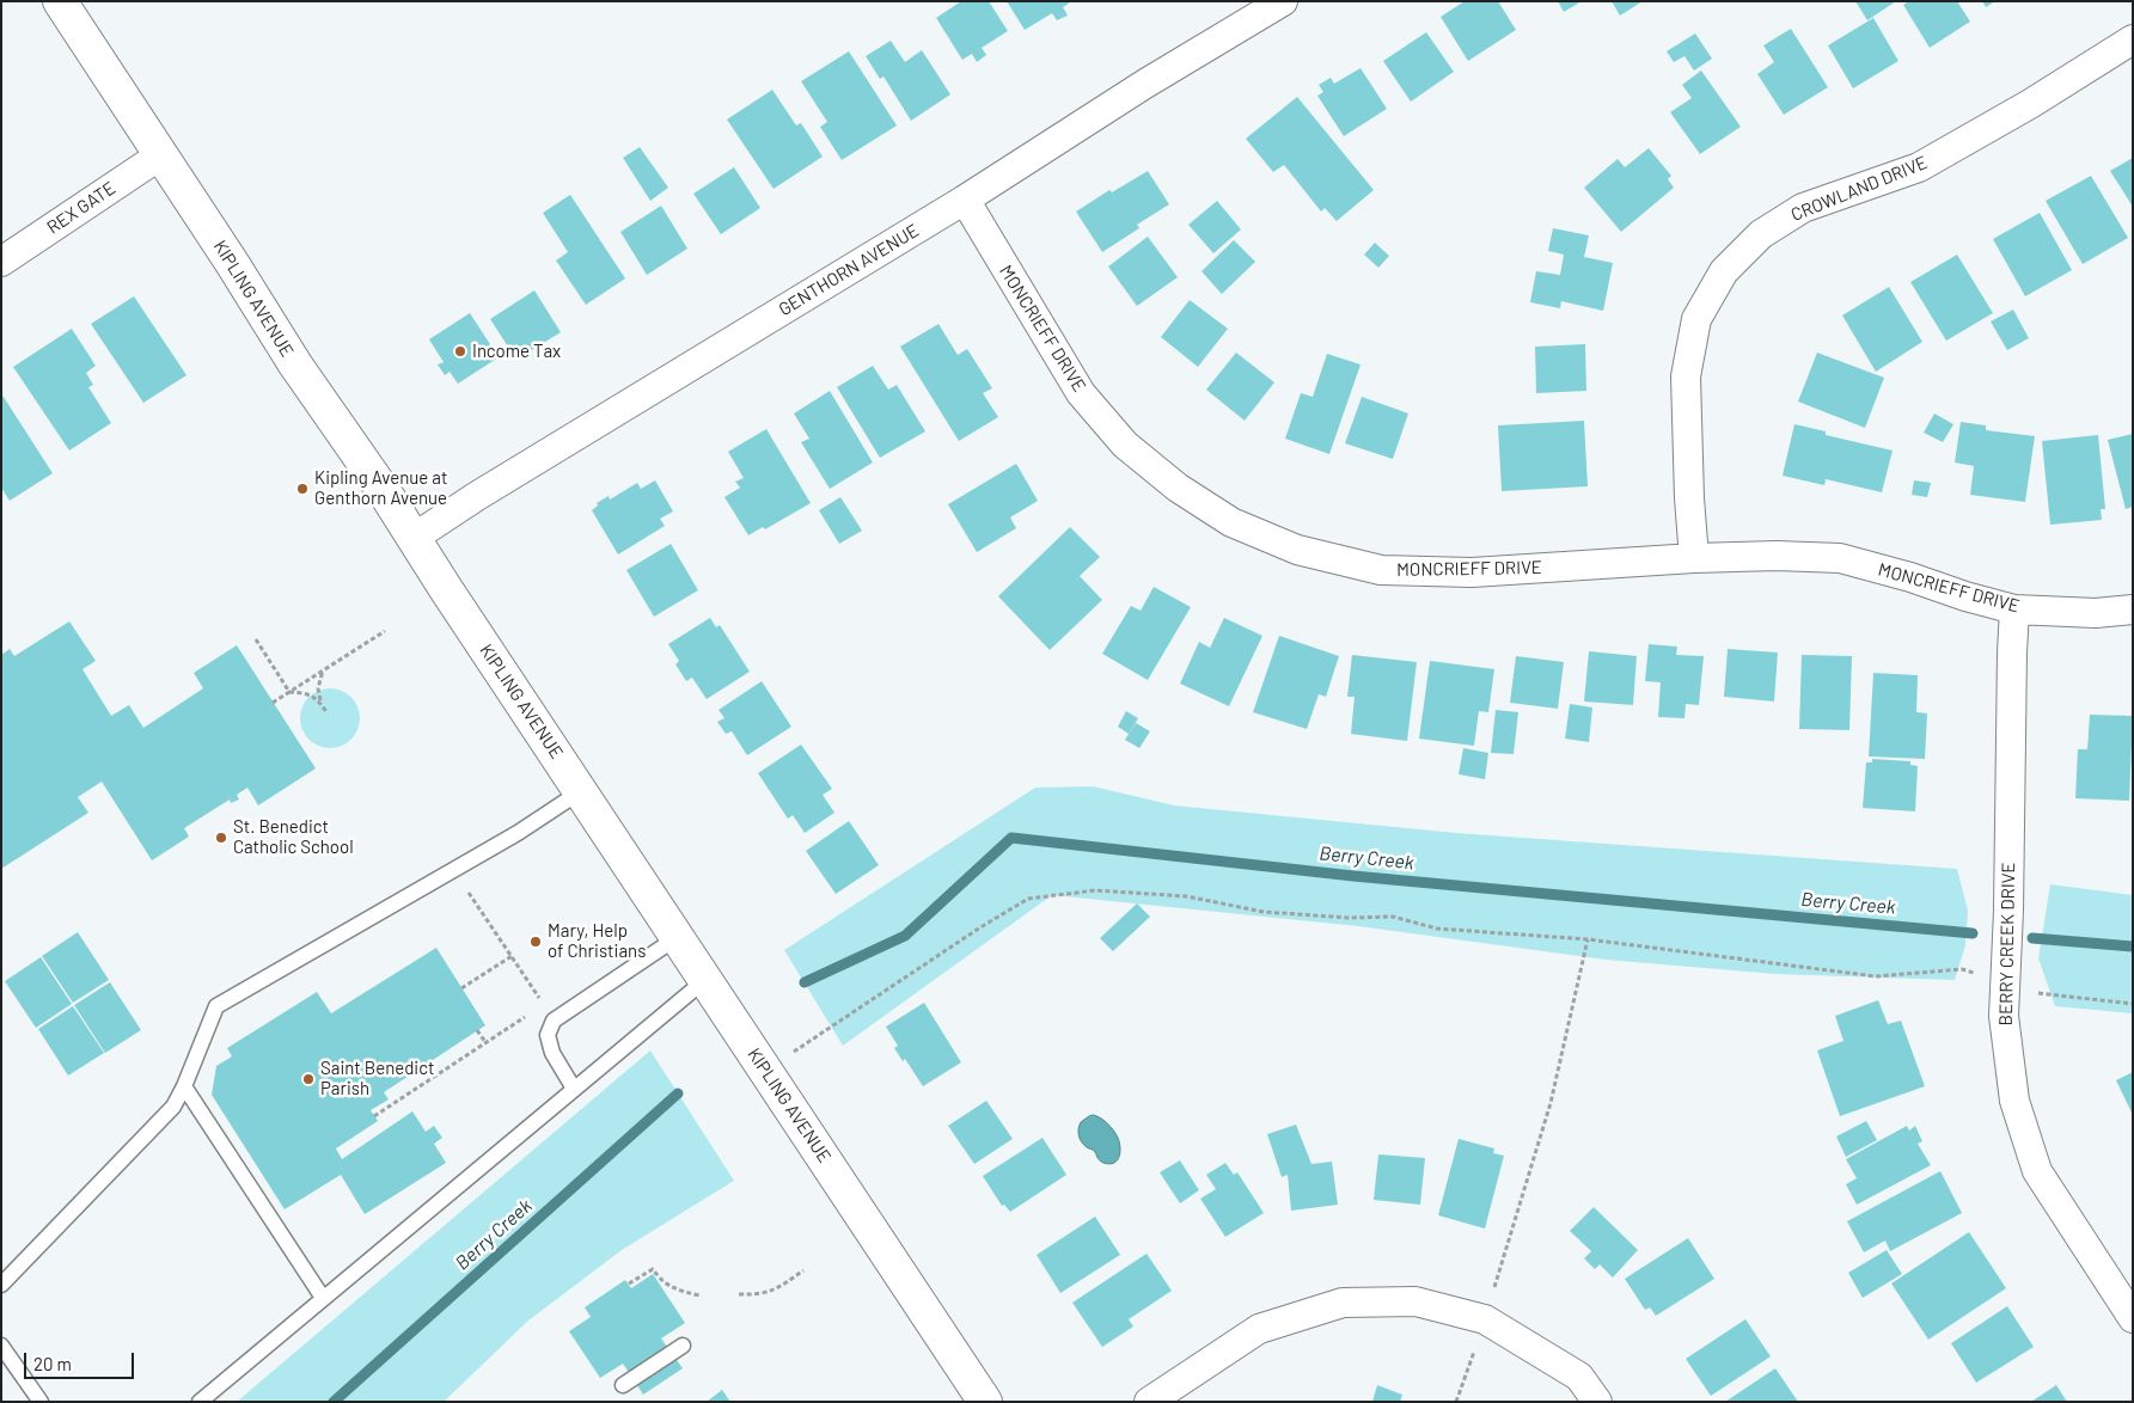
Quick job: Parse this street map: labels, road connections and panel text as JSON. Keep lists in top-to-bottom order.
{
  "streets": {
    "main road": ["KIPLING AVENUE"],
    "street": [
      "CROWLAND DRIVE",
      "REX GATE",
      "GENTHORN AVENUE",
      "MONCRIEFF DRIVE",
      "BERRY CREEK DRIVE"
    ]
  },
  "crossings": [
    ["CROWLAND DRIVE", "MONCRIEFF DRIVE"],
    ["REX GATE", "KIPLING AVENUE"],
    ["GENTHORN AVENUE", "KIPLING AVENUE"],
    ["GENTHORN AVENUE", "MONCRIEFF DRIVE"],
    ["MONCRIEFF DRIVE", "BERRY CREEK DRIVE"]
  ],
  "water": ["Berry Creek"],
  "places": [
    "Income Tax",
    "Kipling Avenue at Genthorn Avenue",
    "St. Benedict Catholic School",
    "Mary, Help of Christians",
    "Saint Benedict Parish"
  ],
  "scale_bar": "20 m"
}
